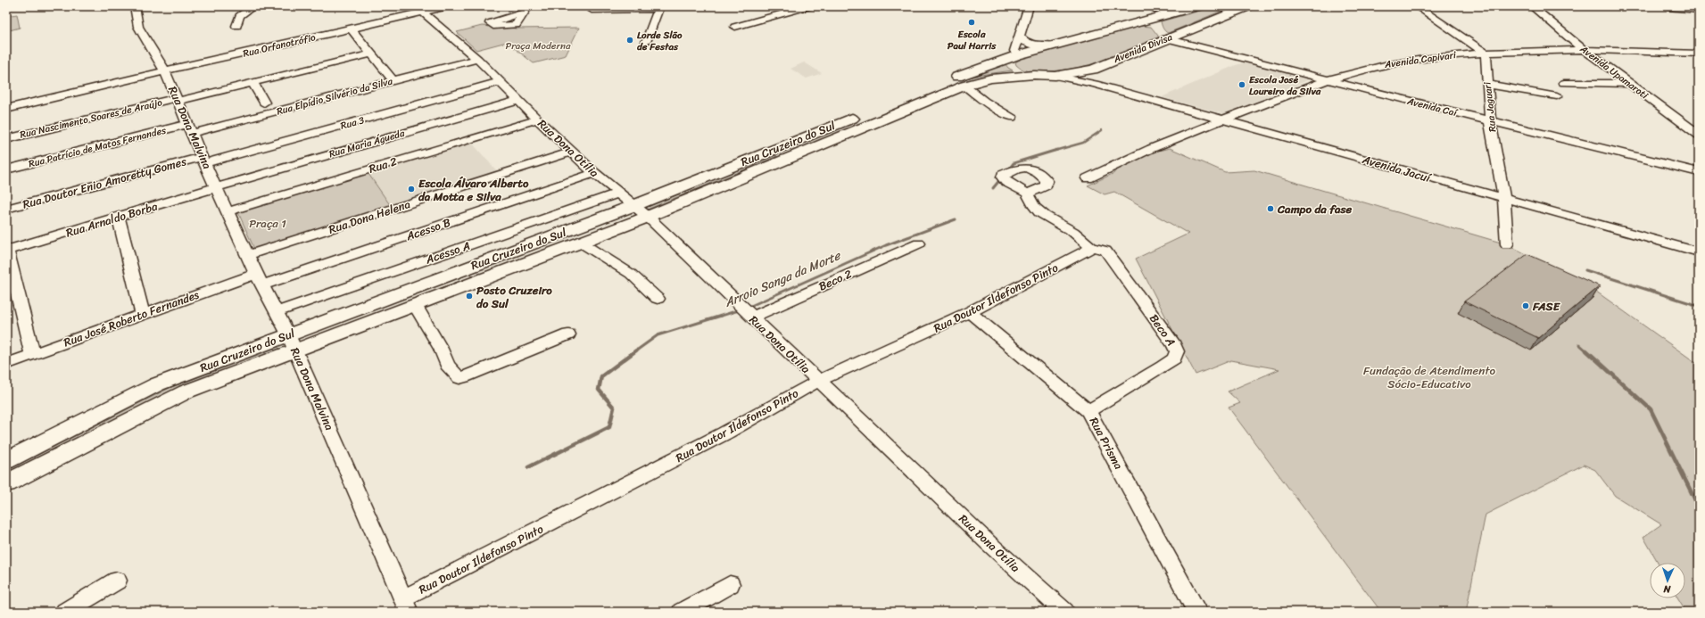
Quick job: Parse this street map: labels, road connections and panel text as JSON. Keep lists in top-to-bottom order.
{
  "streets": {
    "main road": ["Avenida Divisa", "Rua Cruzeiro do Sul"],
    "street": [
      "Rua Orfanotrófio",
      "Avenida Capivari",
      "Avenida Upamaroti",
      "Rua Elpídio Silvério da Silva",
      "Avenida Caí",
      "Rua Jaguari",
      "Rua Nascimento Soares de Araújo",
      "Rua 3",
      "Rua Dona Malvina",
      "Rua Maria Águeda",
      "Rua Patrício de Matos Fernandes",
      "Rua Dona Otília",
      "Rua 2",
      "Avenida Jacuí",
      "Rua Doutor Enio Amoretty Gomes",
      "Rua Dona Helena",
      "Rua Arnaldo Borba",
      "Acesso B",
      "Acesso A",
      "Beco 2",
      "Rua Doutor Ildefonso Pinto",
      "Rua José Roberto Fernandes",
      "Beco A",
      "Rua Prisma"
    ]
  },
  "crossings": [
    ["Rua Orfanotrófio", "Rua Dona Malvina"],
    ["Rua Orfanotrófio", "Rua Dona Otília"],
    ["Avenida Divisa", "Avenida Caí"],
    ["Avenida Divisa", "Rua Cruzeiro do Sul"],
    ["Avenida Divisa", "Avenida Jacuí"],
    ["Avenida Capivari", "Avenida Upamaroti"],
    ["Avenida Capivari", "Avenida Caí"],
    ["Avenida Capivari", "Rua Jaguari"],
    ["Avenida Capivari", "Avenida Jacuí"],
    ["Rua Elpídio Silvério da Silva", "Rua Dona Malvina"],
    ["Rua Elpídio Silvério da Silva", "Rua Patrício de Matos Fernandes"],
    ["Rua Elpídio Silvério da Silva", "Rua Dona Otília"],
    ["Avenida Caí", "Rua Jaguari"],
    ["Rua Jaguari", "Avenida Jacuí"],
    ["Rua Nascimento Soares de Araújo", "Rua Dona Malvina"],
    ["Rua 3", "Rua Dona Malvina"],
    ["Rua 3", "Rua Dona Otília"],
    ["Rua 3", "Rua Doutor Enio Amoretty Gomes"],
    ["Rua Dona Malvina", "Rua Maria Águeda"],
    ["Rua Dona Malvina", "Rua Cruzeiro do Sul"],
    ["Rua Dona Malvina", "Rua Patrício de Matos Fernandes"],
    ["Rua Dona Malvina", "Rua 2"],
    ["Rua Dona Malvina", "Rua Doutor Enio Amoretty Gomes"],
    ["Rua Dona Malvina", "Rua Dona Helena"],
    ["Rua Dona Malvina", "Rua Arnaldo Borba"],
    ["Rua Dona Malvina", "Acesso B"],
    ["Rua Dona Malvina", "Acesso A"],
    ["Rua Dona Malvina", "Rua Doutor Ildefonso Pinto"],
    ["Rua Dona Malvina", "Rua José Roberto Fernandes"],
    ["Rua Maria Águeda", "Rua Dona Otília"],
    ["Rua Maria Águeda", "Rua Arnaldo Borba"],
    ["Rua Cruzeiro do Sul", "Rua Dona Otília"],
    ["Rua Dona Otília", "Rua 2"],
    ["Rua Dona Otília", "Rua Dona Helena"],
    ["Rua Dona Otília", "Acesso B"],
    ["Rua Dona Otília", "Acesso A"],
    ["Rua Dona Otília", "Beco 2"],
    ["Rua Dona Otília", "Rua Doutor Ildefonso Pinto"],
    ["Acesso B", "Rua José Roberto Fernandes"],
    ["Rua Doutor Ildefonso Pinto", "Beco A"],
    ["Rua Doutor Ildefonso Pinto", "Rua Prisma"],
    ["Beco A", "Rua Prisma"]
  ],
  "water": ["Arroio Sanga da Morte"],
  "parks": ["Praça Moderna", "Praça 1", "Fundação de Atendimento Sócio-Educativo"],
  "places": [
    "Escola Paul Harris",
    "Lorde Slão de Festas",
    "Escola José Loureiro da Silva",
    "Escola Álvaro Alberto da Motta e Silva",
    "Campo da fase",
    "Posto Cruzeiro do Sul",
    "FASE"
  ],
  "north": "bottom"
}
